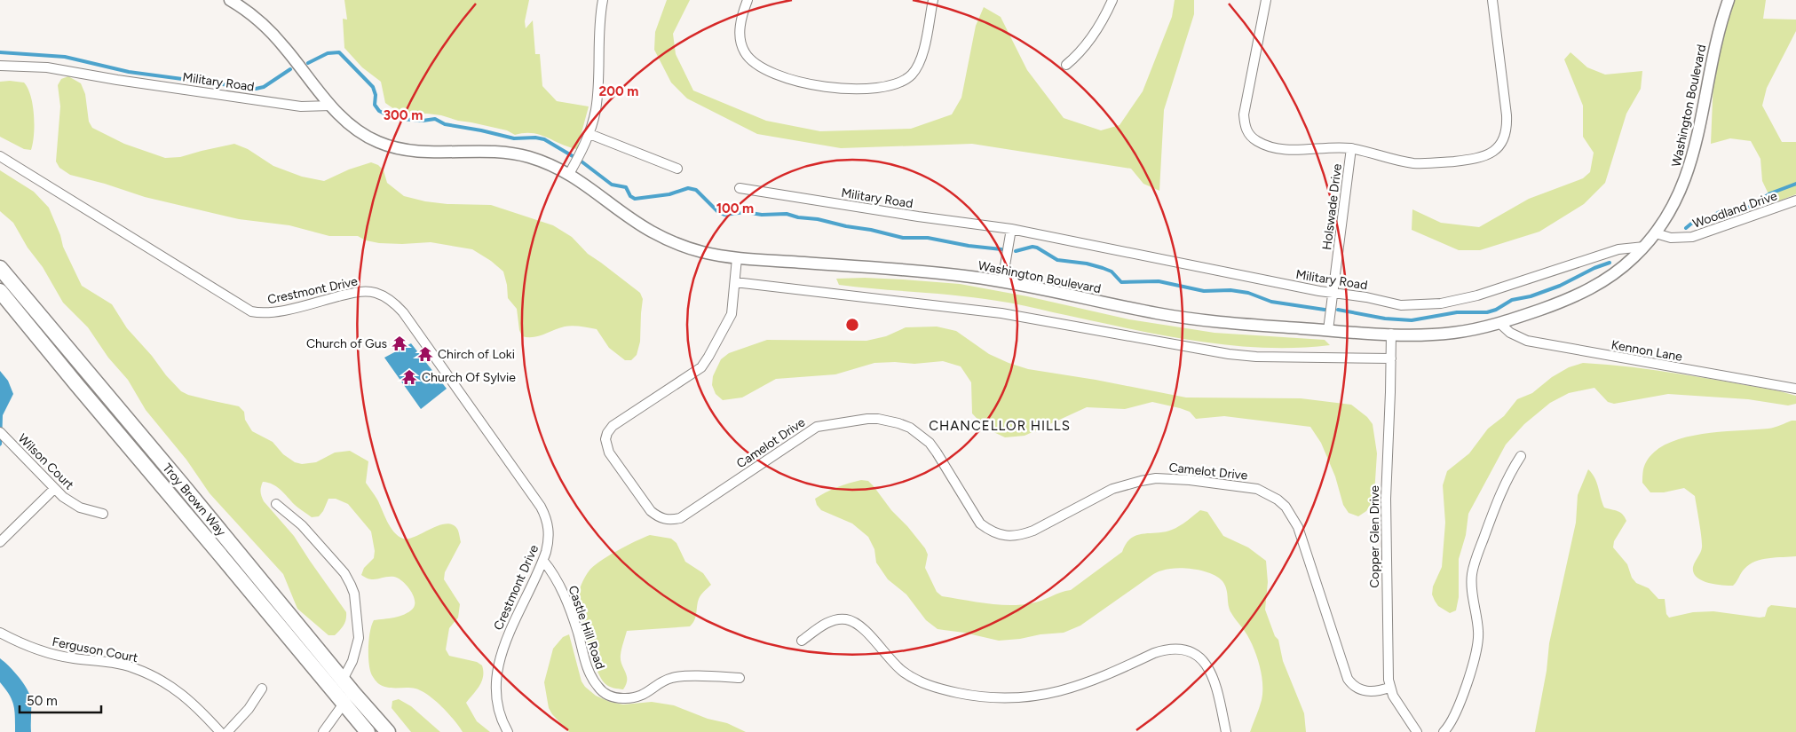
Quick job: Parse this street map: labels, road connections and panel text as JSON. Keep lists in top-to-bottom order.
{
  "streets": {
    "main road": ["Troy Brown Way"],
    "street": [
      "Military Road",
      "Washington Boulevard",
      "Holswade Drive",
      "Woodland Drive",
      "Crestmont Drive",
      "Kennon Lane",
      "Camelot Drive",
      "Wilson Court",
      "Copper Glen Drive",
      "Castle Hill Road",
      "Ferguson Court"
    ]
  },
  "crossings": [
    ["Military Road", "Washington Boulevard"],
    ["Military Road", "Holswade Drive"],
    ["Washington Boulevard", "Holswade Drive"],
    ["Washington Boulevard", "Woodland Drive"],
    ["Washington Boulevard", "Kennon Lane"],
    ["Washington Boulevard", "Camelot Drive"],
    ["Washington Boulevard", "Copper Glen Drive"],
    ["Crestmont Drive", "Castle Hill Road"],
    ["Camelot Drive", "Copper Glen Drive"]
  ],
  "districts": ["CHANCELLOR HILLS"],
  "places": {
    "temple": ["Church of Gus", "Chirch of Loki", "Church Of Sylvie"]
  },
  "scale_bar": "50 m",
  "rings": ["200 m", "300 m", "100 m"]
}
